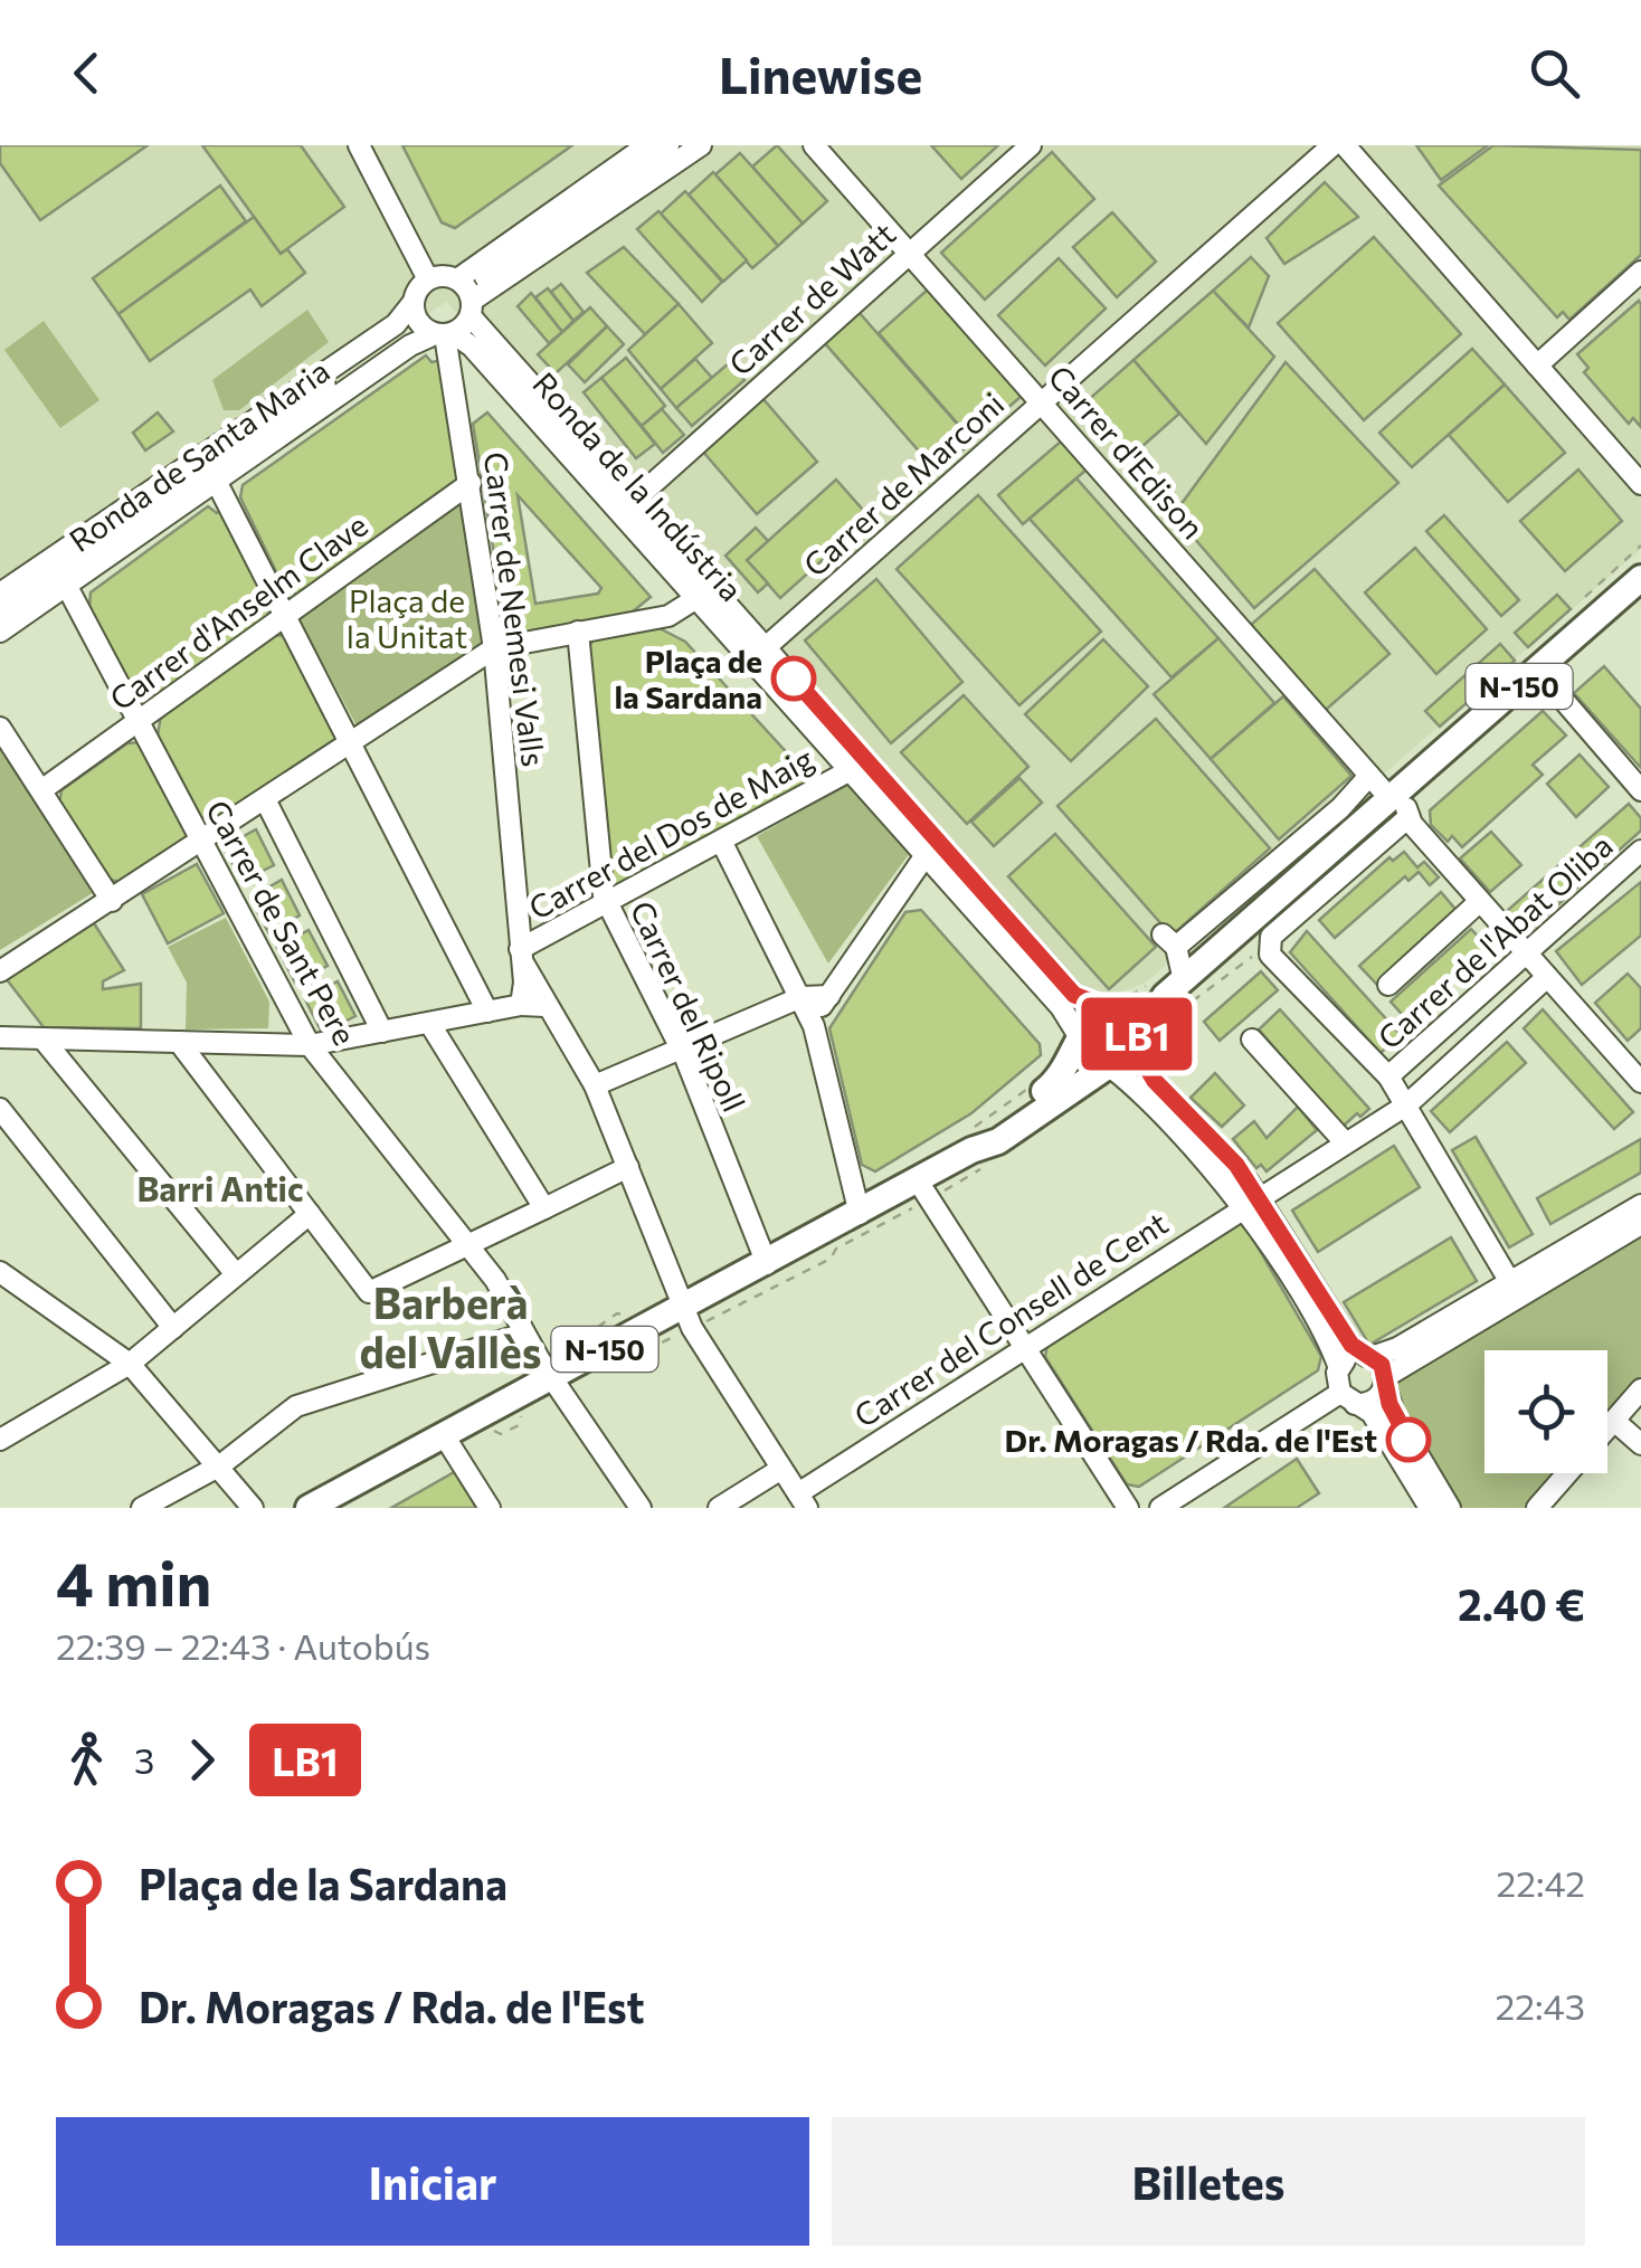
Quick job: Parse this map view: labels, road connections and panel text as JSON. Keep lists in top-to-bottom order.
{
  "streets": {
    "main road": ["N-150"],
    "street": [
      "Carrer de Watt",
      "Carrer d'Edison",
      "Ronda de Santa Maria",
      "Carrer de Marconi",
      "Ronda de la Indústria",
      "Carrer de Nemesi Valls",
      "Carrer d'Anselm Clave",
      "Carrer del Dos de Maig",
      "Carrer de Sant Pere",
      "Carrer de l'Abat Oliba",
      "Carrer del Ripoll",
      "Carrer del Consell de Cent"
    ]
  },
  "crossings": [
    ["Carrer de Watt", "Carrer d'Edison"],
    ["Carrer de Watt", "Ronda de la Indústria"],
    ["Carrer d'Edison", "Carrer de Marconi"],
    ["Carrer d'Edison", "N-150"],
    ["Carrer d'Edison", "Carrer de l'Abat Oliba"],
    ["Ronda de Santa Maria", "Ronda de la Indústria"],
    ["Ronda de Santa Maria", "Carrer de Nemesi Valls"],
    ["Ronda de Santa Maria", "Carrer de Sant Pere"],
    ["Carrer de Marconi", "Ronda de la Indústria"],
    ["Ronda de la Indústria", "Carrer de Nemesi Valls"],
    ["Ronda de la Indústria", "N-150"],
    ["Ronda de la Indústria", "Carrer del Dos de Maig"],
    ["Carrer de Nemesi Valls", "Carrer d'Anselm Clave"],
    ["Carrer de Nemesi Valls", "N-150"],
    ["Carrer de Nemesi Valls", "Carrer del Dos de Maig"],
    ["Carrer de Nemesi Valls", "Carrer del Consell de Cent"],
    ["Carrer d'Anselm Clave", "Carrer de Sant Pere"],
    ["N-150", "Carrer de Sant Pere"],
    ["N-150", "Carrer del Ripoll"],
    ["Carrer del Dos de Maig", "Carrer del Ripoll"],
    ["Carrer de l'Abat Oliba", "Carrer del Consell de Cent"]
  ],
  "districts": ["Barri Antic", "Barberà del Vallès"],
  "parks": ["Plaça de la Unitat"],
  "places": ["Plaça de la Sardana", "Dr. Moragas / Rda. de l'Est"],
  "lines": ["bus line LB1"],
  "page": {
    "header": "Linewise",
    "on_map": "LB1",
    "heading": ["4 min", "22:39 – 22:43 · Autobús", "2.40 €"],
    "legs": ["3", "LB1"],
    "list": [
      {
        "name": "Plaça de la Sardana",
        "value": "22:42"
      },
      {
        "name": "Dr. Moragas / Rda. de l'Est",
        "value": "22:43"
      }
    ],
    "buttons": ["Iniciar", "Billetes"]
  }
}
